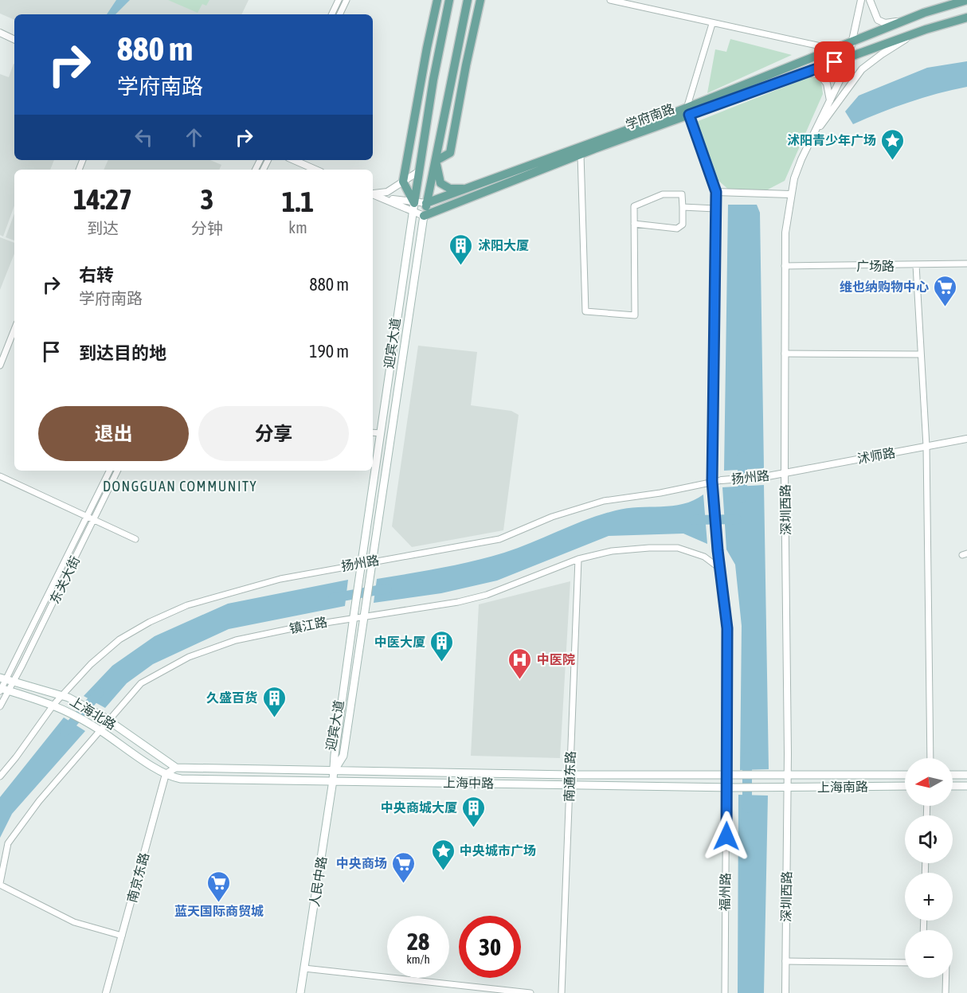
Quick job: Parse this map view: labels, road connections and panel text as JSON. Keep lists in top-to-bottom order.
{
  "streets": {
    "main road": [
      "学府南路",
      "迎宾大道",
      "上海北路",
      "上海中路",
      "上海南路",
      "人民中路"
    ],
    "street": [
      "广场路",
      "沭师路",
      "扬州路",
      "深圳西路",
      "东关大街",
      "镇江路",
      "南通东路",
      "南京东路",
      "福州路"
    ]
  },
  "crossings": [
    ["学府南路", "迎宾大道"],
    ["学府南路", "深圳西路"],
    ["学府南路", "福州路"],
    ["广场路", "深圳西路"],
    ["迎宾大道", "扬州路"],
    ["迎宾大道", "镇江路"],
    ["迎宾大道", "上海中路"],
    ["迎宾大道", "人民中路"],
    ["沭师路", "扬州路"],
    ["沭师路", "深圳西路"],
    ["扬州路", "深圳西路"],
    ["扬州路", "上海北路"],
    ["扬州路", "福州路"],
    ["深圳西路", "上海南路"],
    ["东关大街", "上海北路"],
    ["镇江路", "上海北路"],
    ["镇江路", "南通东路"],
    ["镇江路", "福州路"],
    ["上海北路", "上海中路"],
    ["上海北路", "南京东路"],
    ["南通东路", "上海中路"],
    ["上海中路", "上海南路"],
    ["上海中路", "南京东路"],
    ["上海中路", "人民中路"],
    ["上海中路", "福州路"]
  ],
  "districts": ["DONGGUAN COMMUNITY"],
  "places": {
    "place": ["沭阳青少年广场", "中央城市广场"],
    "building": [
      "沭阳大厦",
      "中医大厦",
      "久盛百货",
      "中央商城大厦"
    ],
    "supermarket": ["维也纳购物中心", "中央商场", "蓝天国际商贸城"],
    "hospital": ["中医院"]
  },
  "north": "left",
  "page": {
    "turn": ["880 m", "学府南路"],
    "eta": [
      "14:27",
      "到达",
      "3",
      "分钟",
      "1.1",
      "km"
    ],
    "list": [
      {
        "name": "右转",
        "note": "学府南路",
        "value": "880 m"
      },
      {
        "name": "到达目的地",
        "value": "190 m"
      }
    ],
    "buttons": ["退出", "分享"],
    "map_buttons": ["+", "−"],
    "speed": "28 km/h",
    "limit": "30"
  }
}
